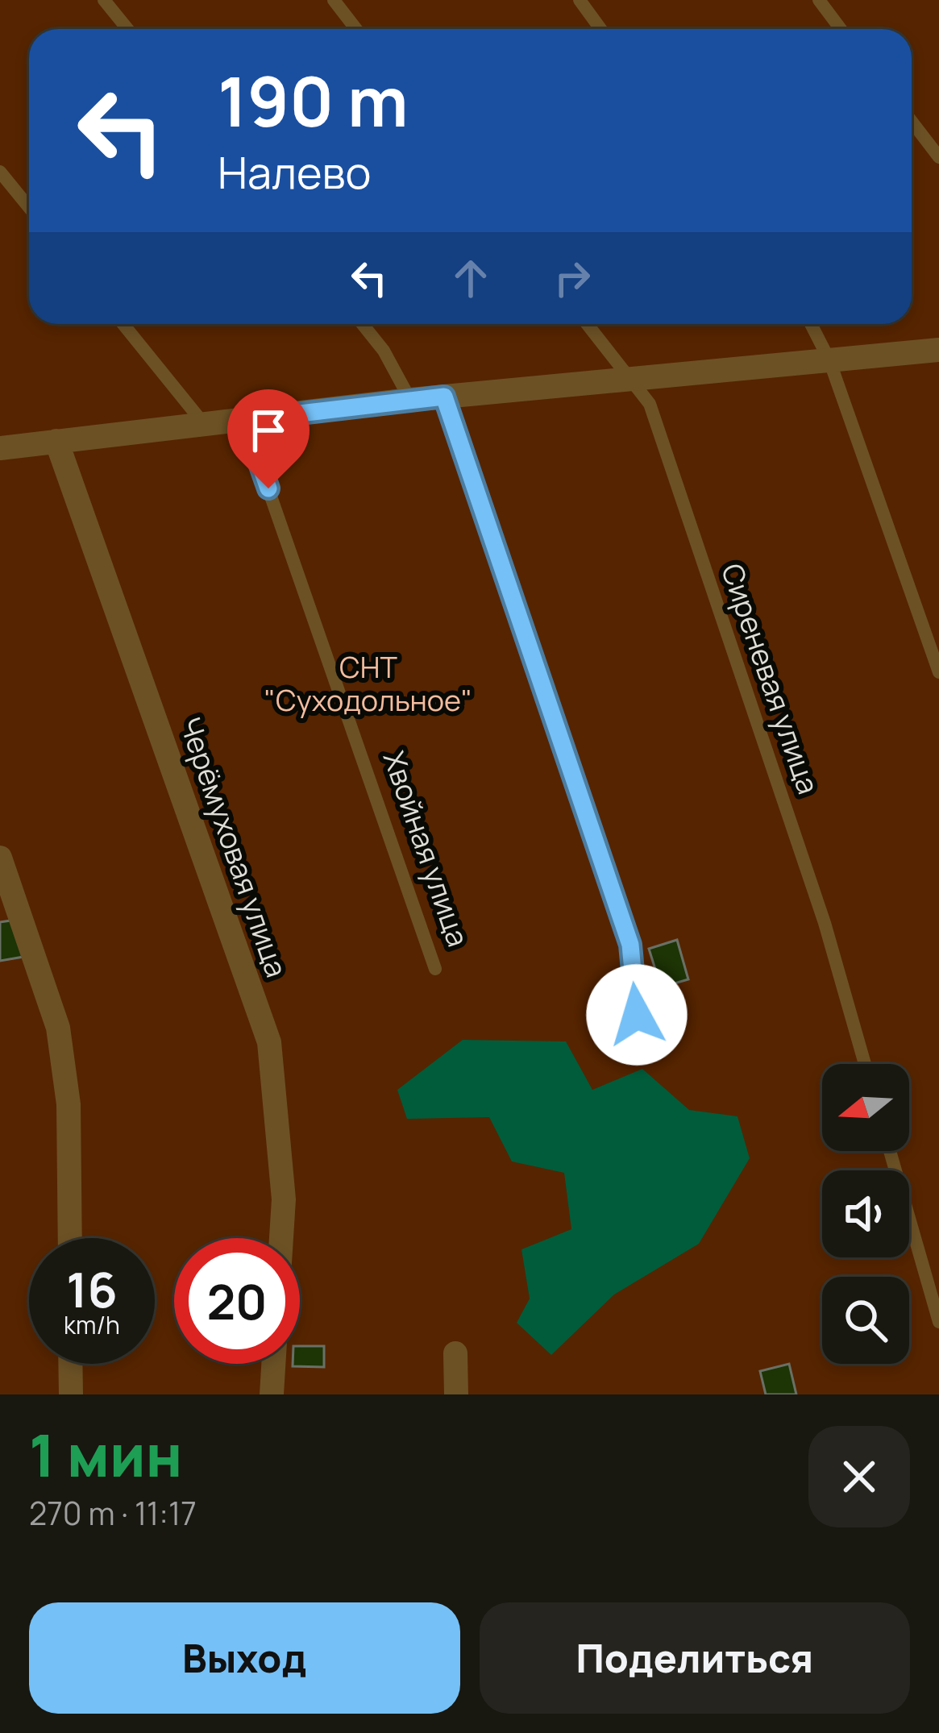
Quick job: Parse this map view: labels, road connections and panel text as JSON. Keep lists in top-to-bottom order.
{
  "streets": {
    "street": ["Черёмуховая улица"],
    "lane": ["Сиреневая улица", "Хвойная улица"]
  },
  "parks": ["СНТ \"Суходольное\""],
  "north": "left",
  "page": {
    "turn": ["190 m", "Налево"],
    "speed": "16 km/h",
    "limit": "20",
    "heading": ["1 мин", "270 m · 11:17"],
    "buttons": ["Выход", "Поделиться"]
  }
}
